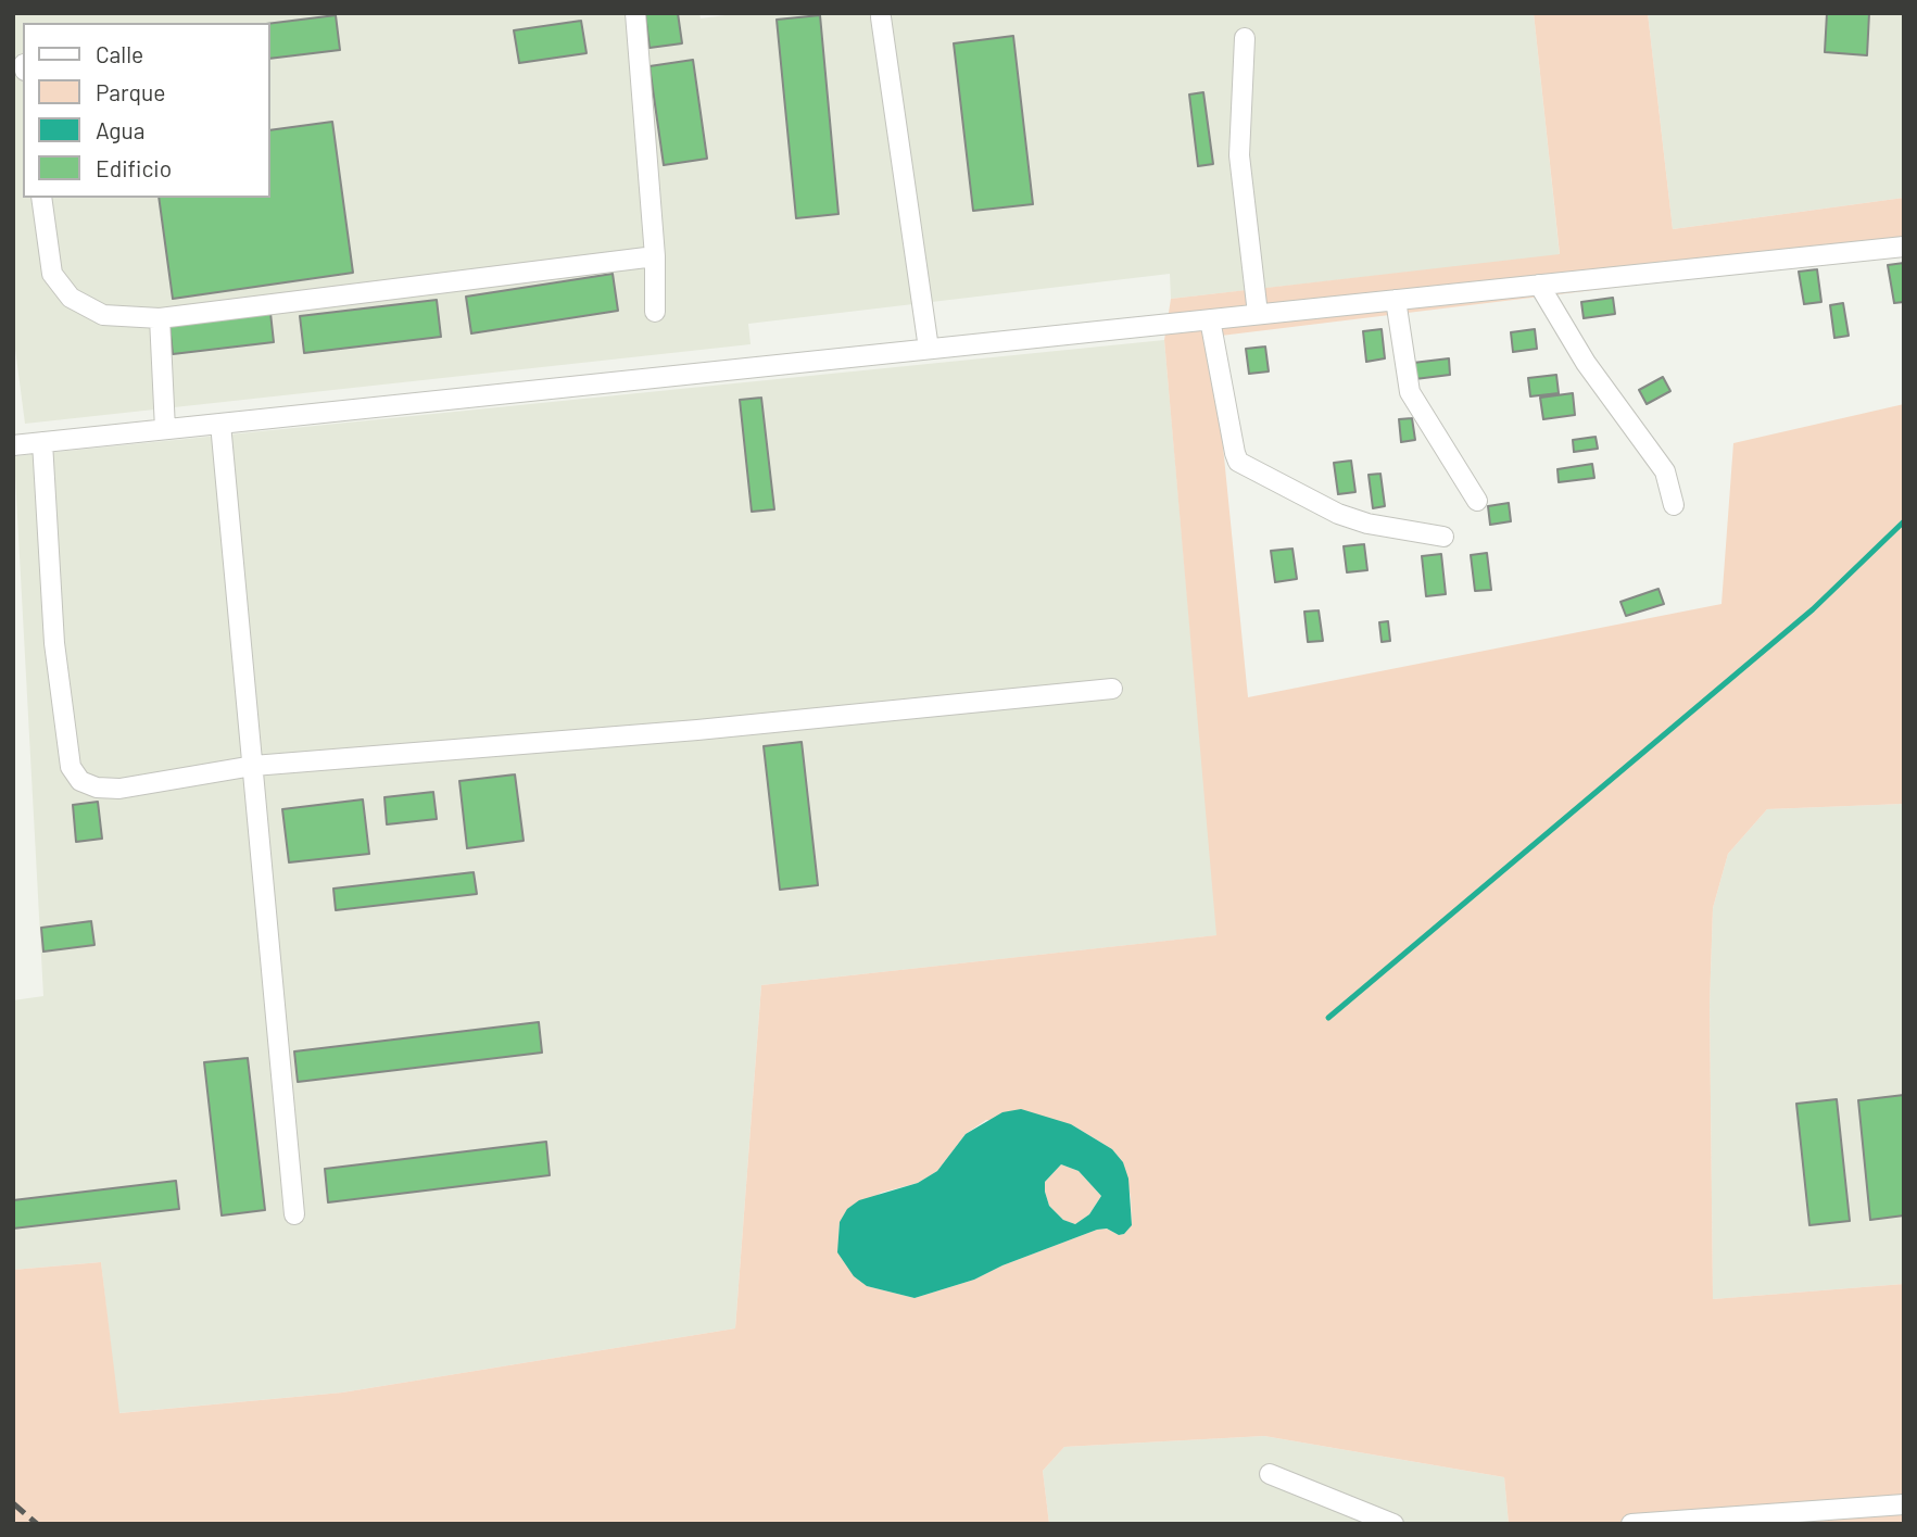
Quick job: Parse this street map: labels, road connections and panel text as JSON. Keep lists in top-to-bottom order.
{
  "legend": [
    "Calle",
    "Parque",
    "Agua",
    "Edificio"
  ]
}
